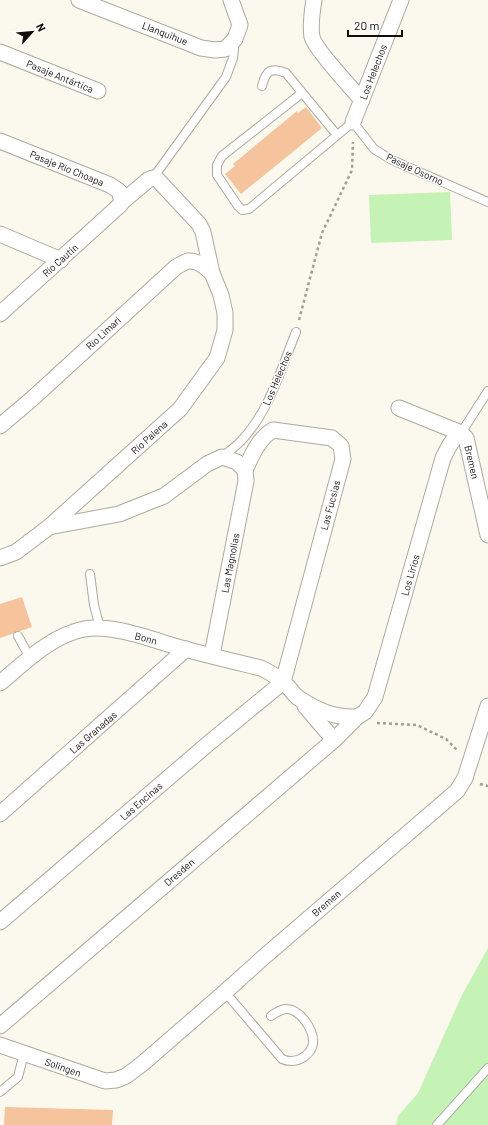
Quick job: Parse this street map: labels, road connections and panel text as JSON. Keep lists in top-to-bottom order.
{
  "streets": {
    "street": [
      "Llanquihue",
      "Los Helechos",
      "Pasaje Antártica",
      "Pasaje Río Choapa",
      "Río Cautin",
      "Río Limarí",
      "Río Palena",
      "Bremen",
      "Las Fucsias",
      "Las Magnolias",
      "Los Lirios",
      "Bonn",
      "Las Granadas",
      "Las Encinas",
      "Dresden",
      "Solingen"
    ],
    "lane": ["Pasaje Osorno"]
  },
  "crossings": [
    ["Los Helechos", "Pasaje Osorno"],
    ["Pasaje Río Choapa", "Río Cautin"],
    ["Río Cautin", "Río Palena"],
    ["Río Limarí", "Río Palena"],
    ["Bremen", "Los Lirios"],
    ["Bremen", "Solingen"],
    ["Las Fucsias", "Las Magnolias"],
    ["Las Fucsias", "Bonn"],
    ["Las Fucsias", "Las Encinas"],
    ["Las Magnolias", "Bonn"],
    ["Los Lirios", "Bonn"],
    ["Los Lirios", "Dresden"],
    ["Bonn", "Las Granadas"],
    ["Bonn", "Las Encinas"],
    ["Bonn", "Dresden"]
  ],
  "scale_bar": "20 m",
  "north": "top right"
}
